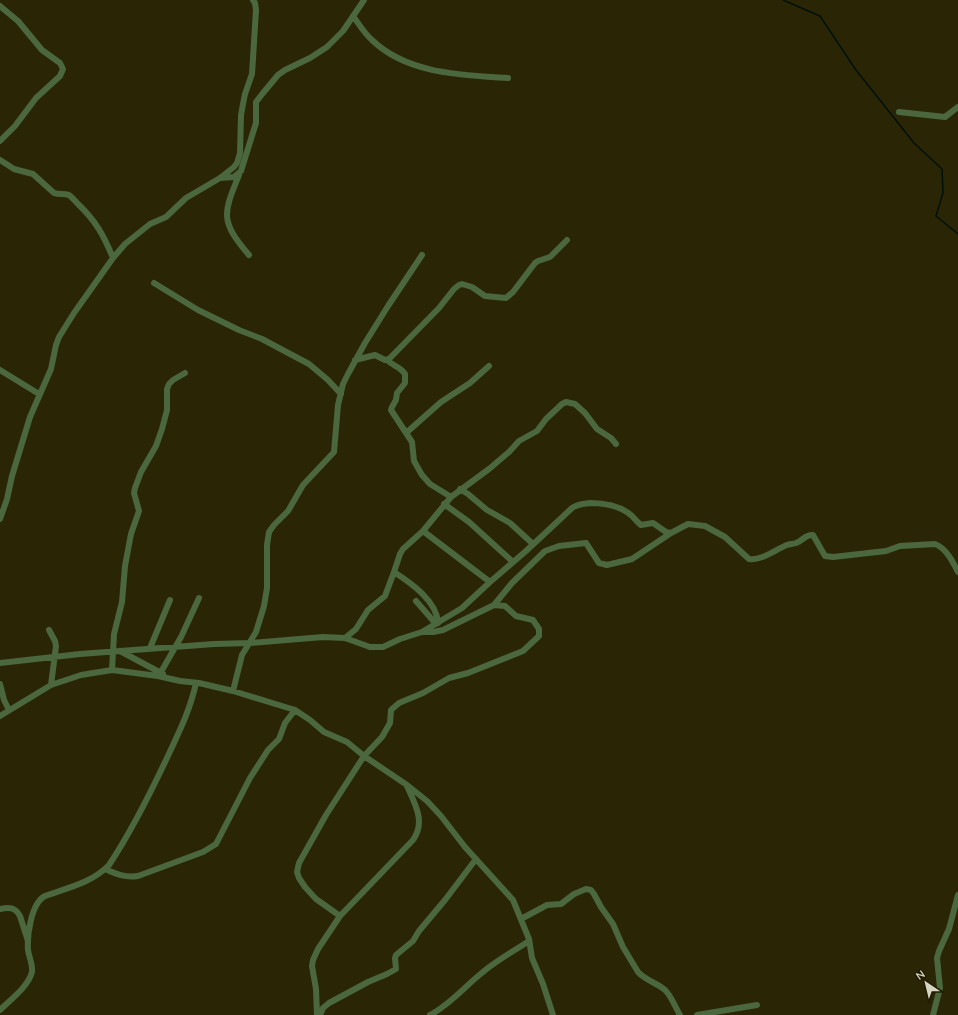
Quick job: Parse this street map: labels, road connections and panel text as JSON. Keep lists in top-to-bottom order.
{
  "north": "top left"
}
